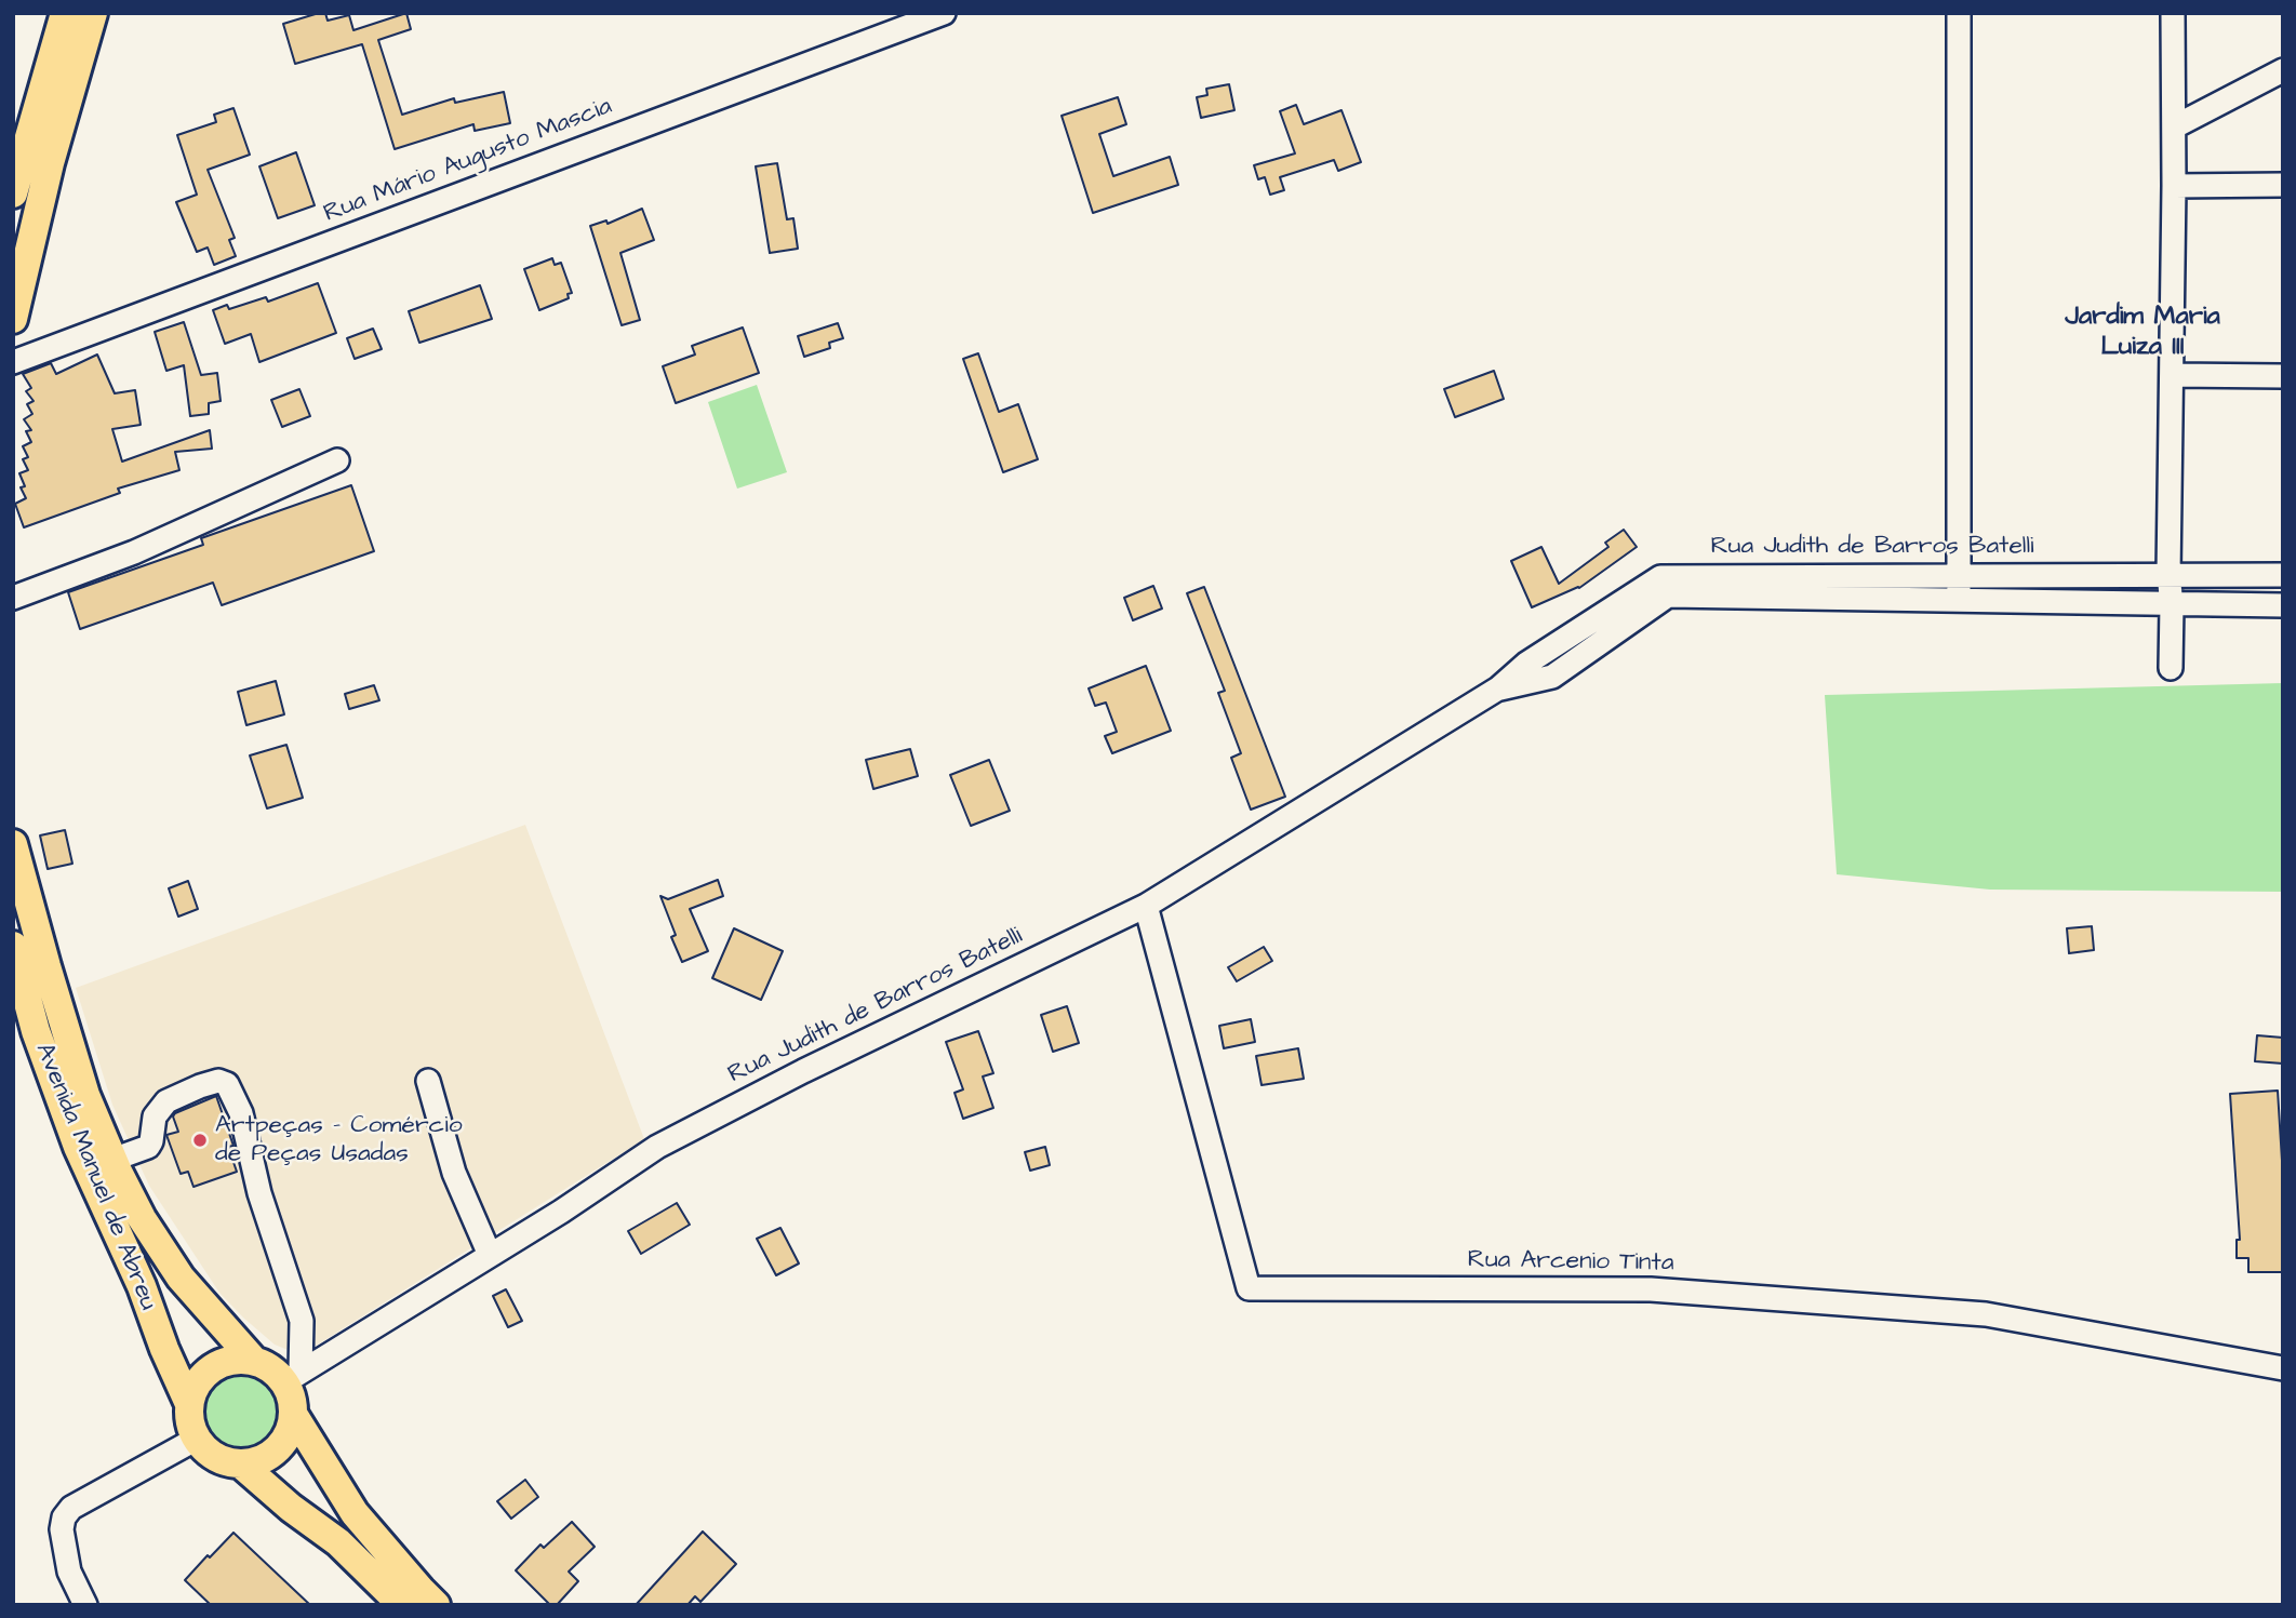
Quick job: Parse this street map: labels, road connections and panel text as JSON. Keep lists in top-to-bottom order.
{
  "streets": {
    "main road": ["Avenida Manuel de Abreu"],
    "street": ["Rua Mário Augusto Mascia", "Rua Judith de Barros Batelli", "Rua Arcenio Tinta"]
  },
  "crossings": [
    ["Rua Judith de Barros Batelli", "Avenida Manuel de Abreu"],
    ["Rua Judith de Barros Batelli", "Rua Arcenio Tinta"]
  ],
  "districts": ["Jardim Maria Luiza III"],
  "places": ["Artpeças - Comércio de Peças Usadas"]
}
